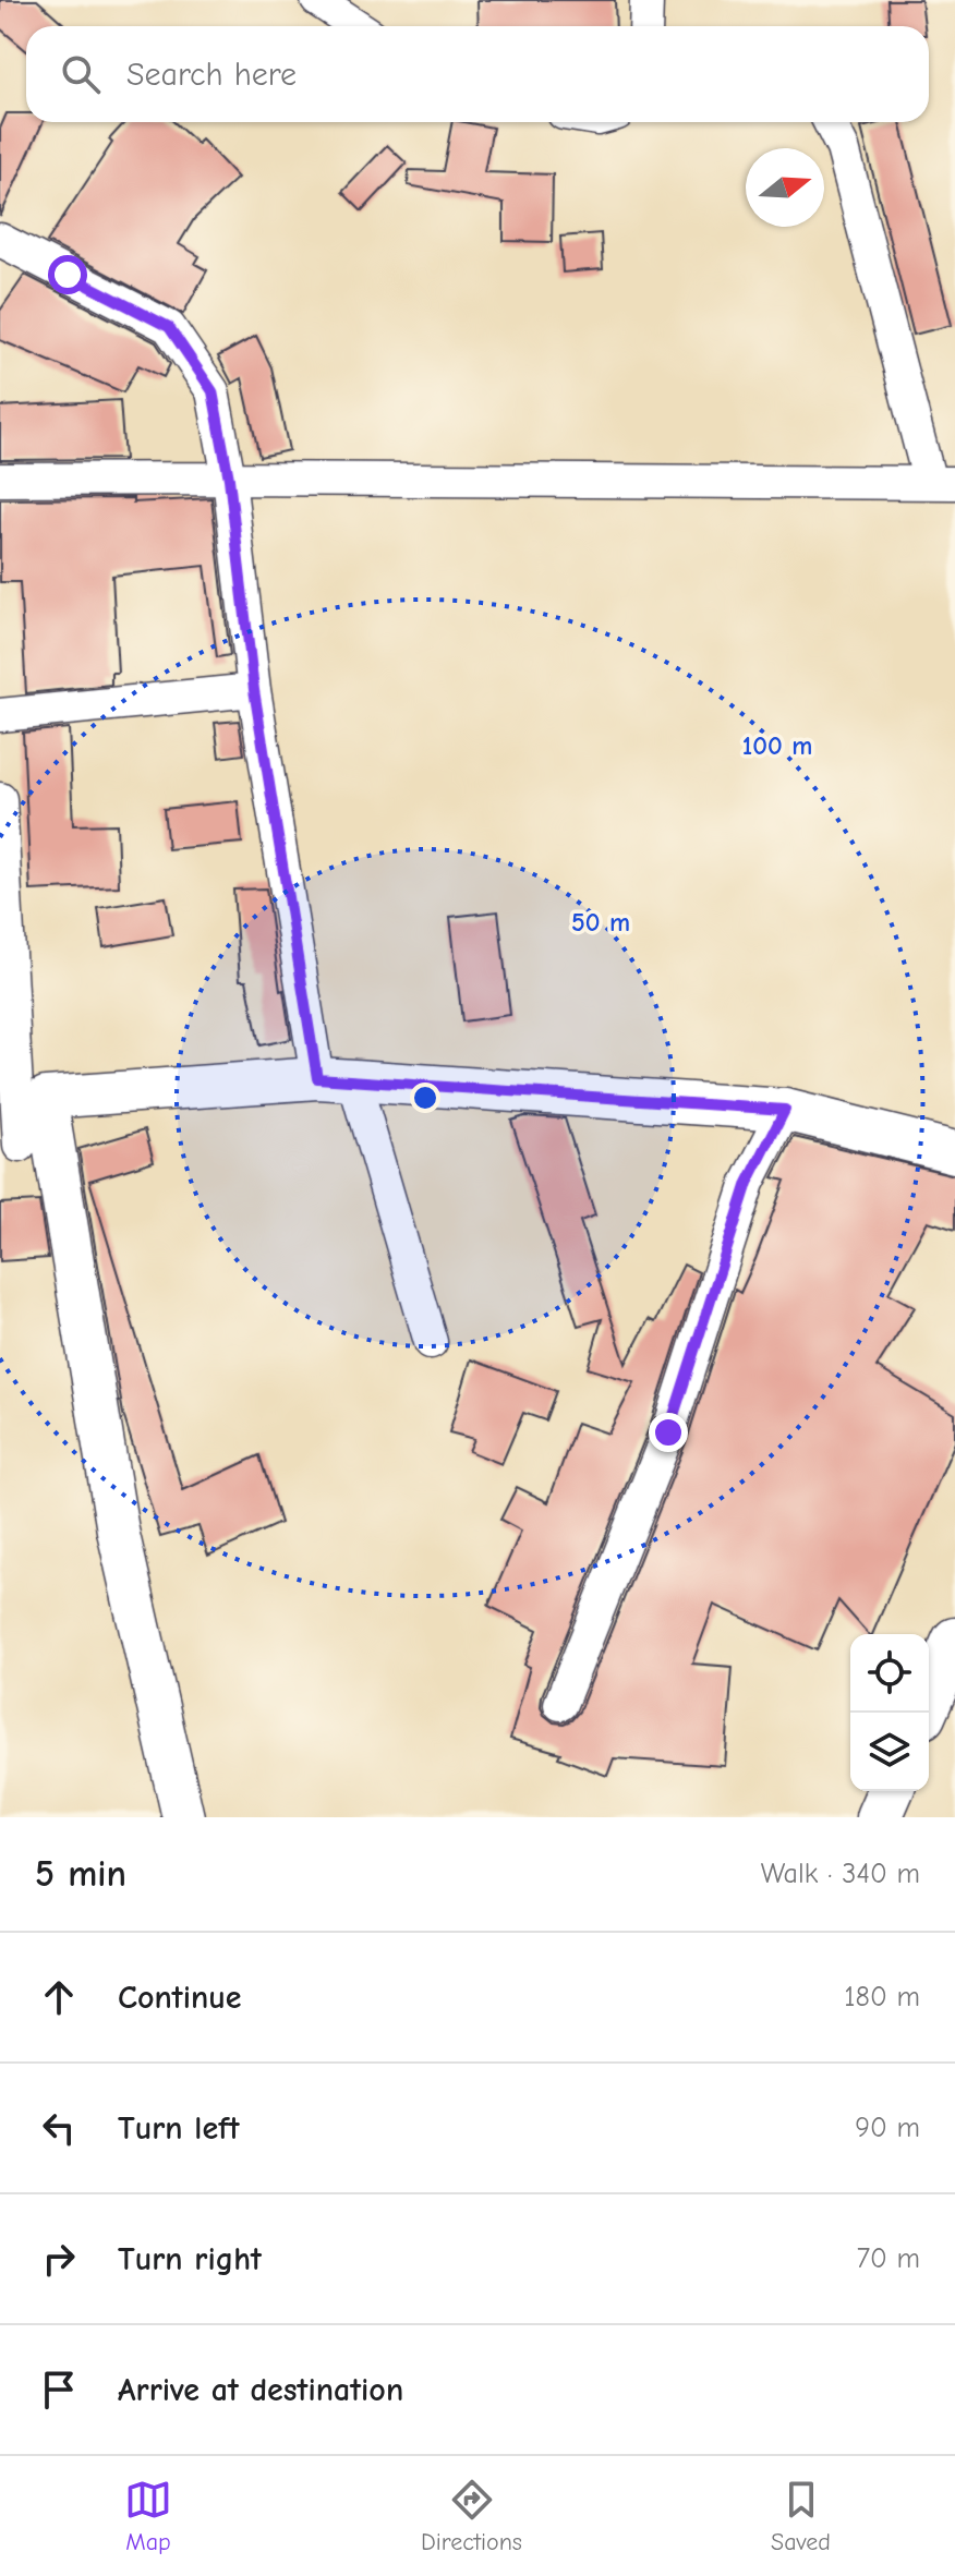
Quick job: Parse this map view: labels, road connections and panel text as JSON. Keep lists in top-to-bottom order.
{
  "north": "right",
  "page": {
    "search": "Search here",
    "heading": ["5 min", "Walk · 340 m"],
    "list": [
      ["Continue", "180 m"],
      ["Turn left", "90 m"],
      ["Turn right", "70 m"],
      "Arrive at destination"
    ],
    "nav": ["Map", "Directions", "Saved"]
  },
  "rings": ["100 m", "50 m"]
}
